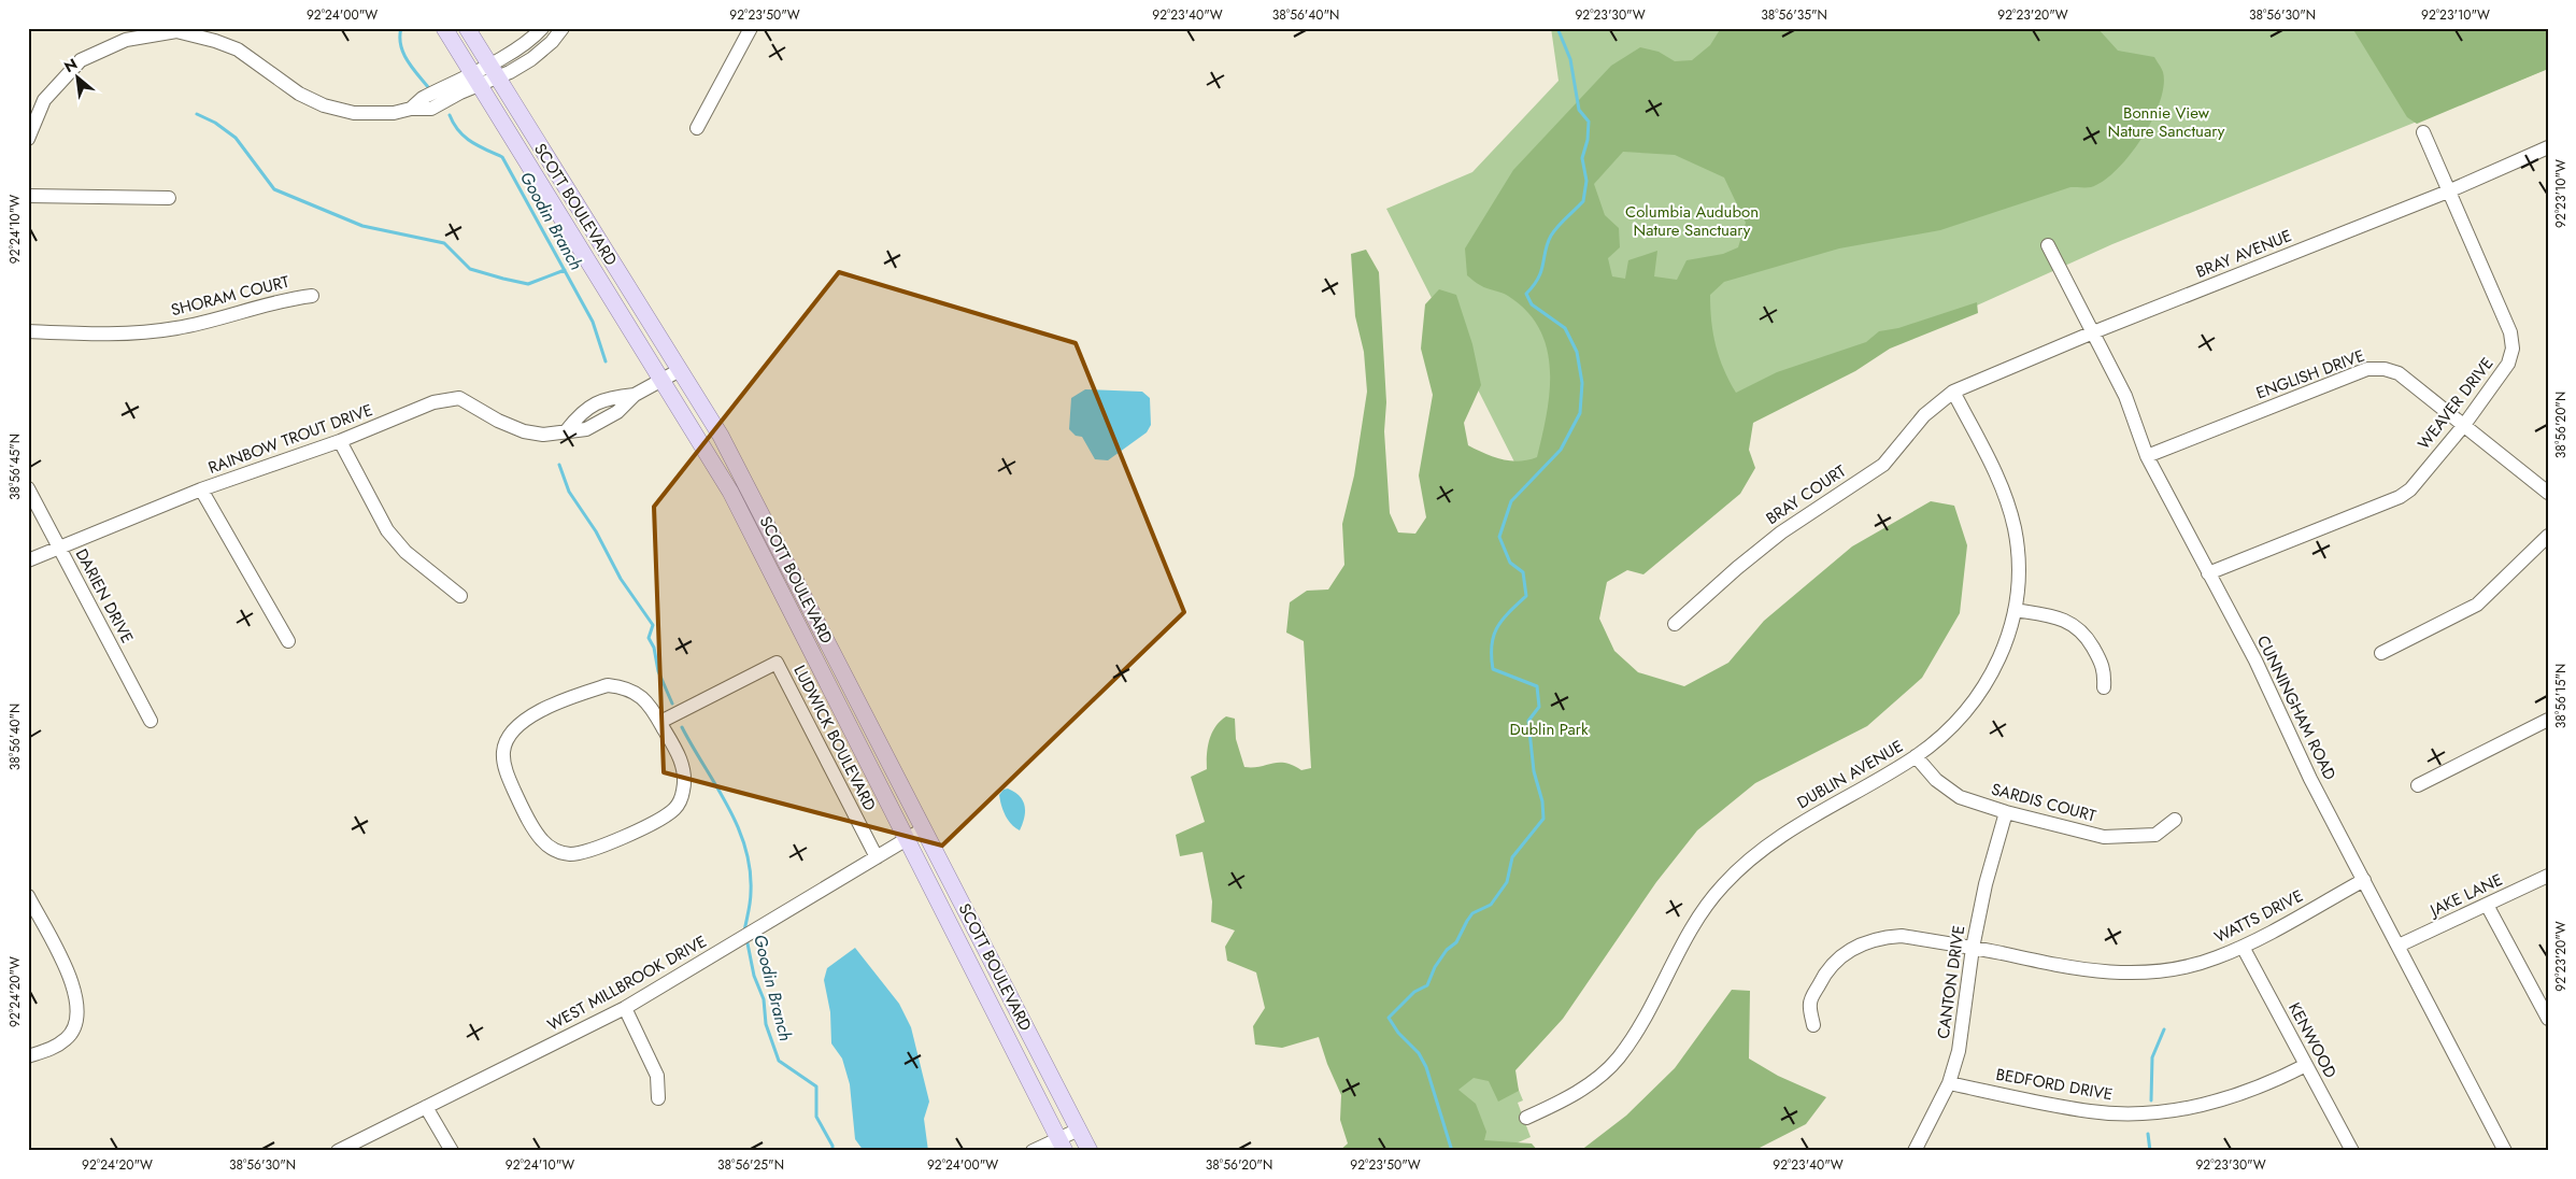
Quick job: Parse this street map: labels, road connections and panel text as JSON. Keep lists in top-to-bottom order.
{
  "streets": {
    "main road": ["SCOTT BOULEVARD"],
    "street": [
      "BRAY AVENUE",
      "SHORAM COURT",
      "ENGLISH DRIVE",
      "WEAVER DRIVE",
      "RAINBOW TROUT DRIVE",
      "BRAY COURT",
      "DARIEN DRIVE",
      "CUNNINGHAM ROAD",
      "LUDWICK BOULEVARD",
      "DUBLIN AVENUE",
      "SARDIS COURT",
      "JAKE LANE",
      "WATTS DRIVE",
      "CANTON DRIVE",
      "WEST MILLBROOK DRIVE",
      "KENWOOD",
      "BEDFORD DRIVE"
    ]
  },
  "crossings": [
    ["SCOTT BOULEVARD", "RAINBOW TROUT DRIVE"],
    ["SCOTT BOULEVARD", "WEST MILLBROOK DRIVE"],
    ["BRAY AVENUE", "WEAVER DRIVE"],
    ["BRAY AVENUE", "BRAY COURT"],
    ["BRAY AVENUE", "CUNNINGHAM ROAD"],
    ["BRAY AVENUE", "DUBLIN AVENUE"],
    ["ENGLISH DRIVE", "WEAVER DRIVE"],
    ["ENGLISH DRIVE", "CUNNINGHAM ROAD"],
    ["WEAVER DRIVE", "CUNNINGHAM ROAD"],
    ["RAINBOW TROUT DRIVE", "DARIEN DRIVE"],
    ["BRAY COURT", "DUBLIN AVENUE"],
    ["CUNNINGHAM ROAD", "JAKE LANE"],
    ["CUNNINGHAM ROAD", "WATTS DRIVE"],
    ["LUDWICK BOULEVARD", "WEST MILLBROOK DRIVE"],
    ["DUBLIN AVENUE", "SARDIS COURT"],
    ["SARDIS COURT", "CANTON DRIVE"],
    ["WATTS DRIVE", "CANTON DRIVE"],
    ["WATTS DRIVE", "KENWOOD"],
    ["CANTON DRIVE", "BEDFORD DRIVE"],
    ["KENWOOD", "BEDFORD DRIVE"]
  ],
  "water": ["Goodin Branch"],
  "parks": ["Bonnie View Nature Sanctuary", "Columbia Audubon Nature Sanctuary", "Dublin Park"],
  "north": "top left",
  "coordinates": [
    "92°24'00\"W",
    "92°23'50\"W",
    "92°23'40\"W",
    "38°56'40\"N",
    "92°23'30\"W",
    "38°56'35\"N",
    "92°23'20\"W",
    "38°56'30\"N",
    "92°23'10\"W",
    "92°24'10\"W",
    "38°56'20\"N",
    "38°56'45\"N",
    "38°56'15\"N",
    "92°24'20\"W",
    "38°56'25\"N"
  ]
}
